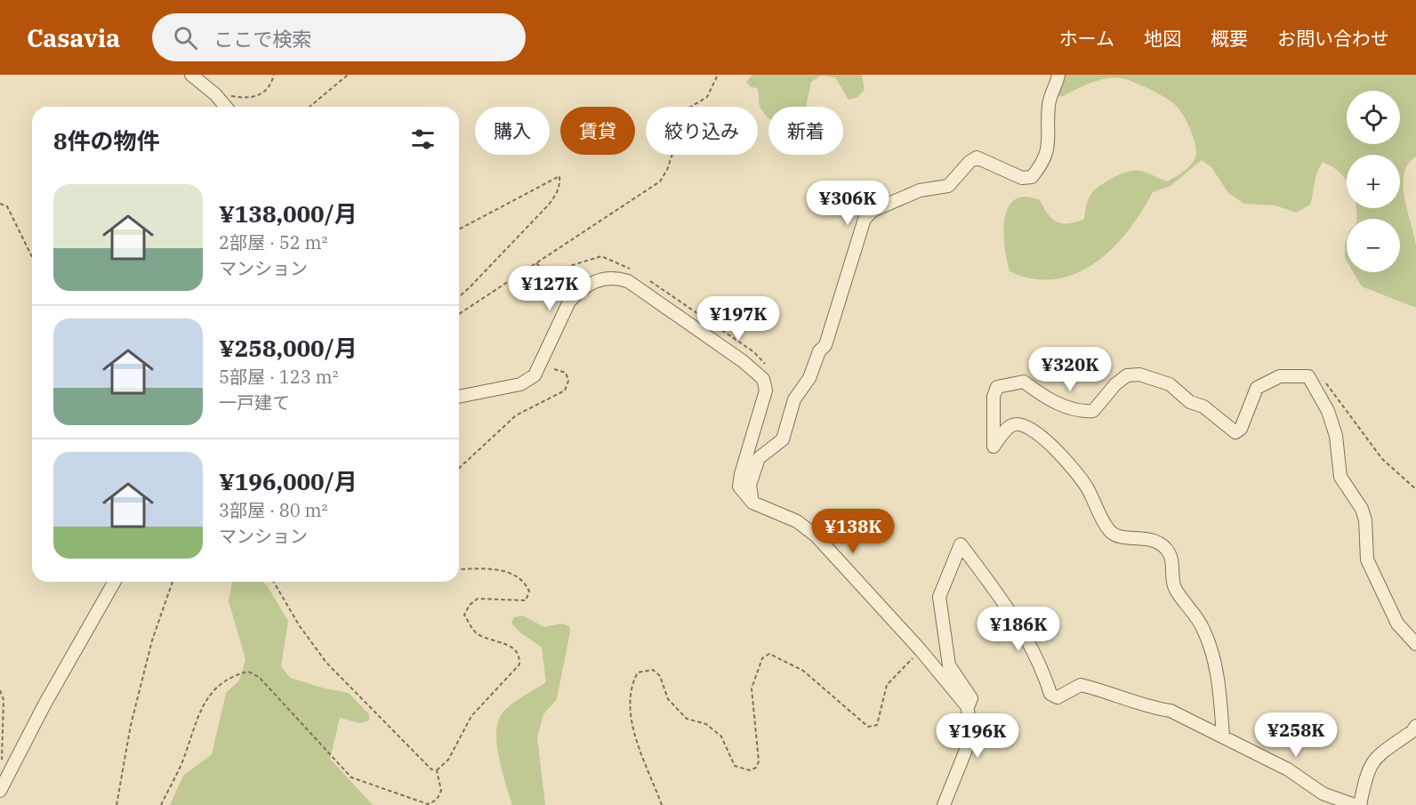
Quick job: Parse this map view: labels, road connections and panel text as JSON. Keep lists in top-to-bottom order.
{
  "page": {
    "header": "Casavia",
    "search": "ここで検索",
    "nav": [
      "ホーム",
      "地図",
      "概要",
      "お問い合わせ"
    ],
    "map_buttons": ["+", "−"],
    "chip": [
      "購入",
      "賃貸",
      "絞り込み",
      "新着"
    ],
    "heading": "8件の物件",
    "list": [
      {
        "name": "¥138,000/月",
        "note": "2部屋 · 52 m² · マンション"
      },
      {
        "name": "¥258,000/月",
        "note": "5部屋 · 123 m² · 一戸建て"
      },
      {
        "name": "¥196,000/月",
        "note": "3部屋 · 80 m² · マンション"
      }
    ],
    "price": [
      "¥306K",
      "¥127K",
      "¥197K",
      "¥320K",
      "¥138K",
      "¥186K",
      "¥258K",
      "¥196K"
    ]
  }
}
